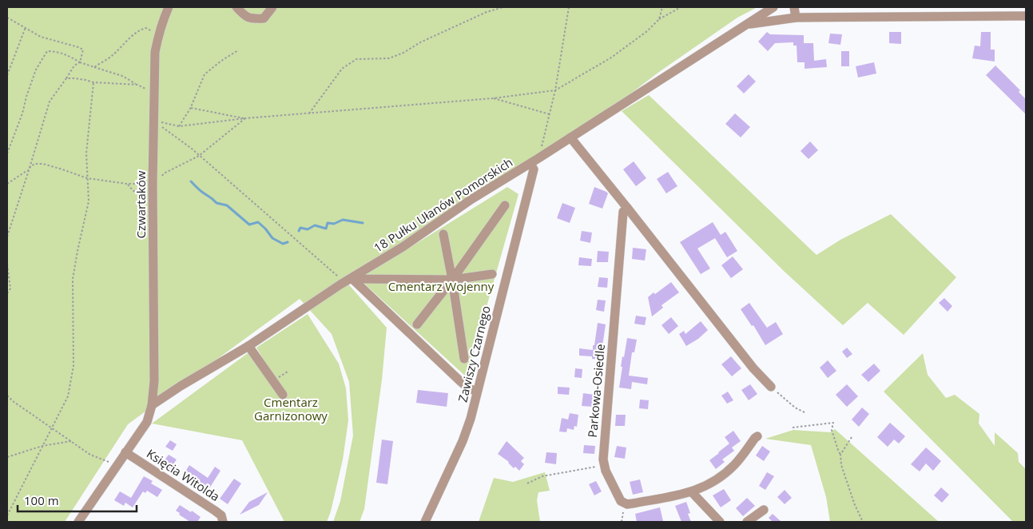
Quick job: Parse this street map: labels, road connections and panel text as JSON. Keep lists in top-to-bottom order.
{
  "streets": {
    "street": [
      "Czwartaków",
      "18 Pułku Ułanów Pomorskich",
      "Zawiszy Czarnego",
      "Parkowa-Osiedle",
      "Księcia Witolda"
    ]
  },
  "crossings": [
    ["Czwartaków", "18 Pułku Ułanów Pomorskich"],
    ["Czwartaków", "Księcia Witolda"],
    ["18 Pułku Ułanów Pomorskich", "Zawiszy Czarnego"]
  ],
  "parks": ["Cmentarz Wojenny", "Cmentarz Garnizonowy"],
  "scale_bar": "100 m"
}
